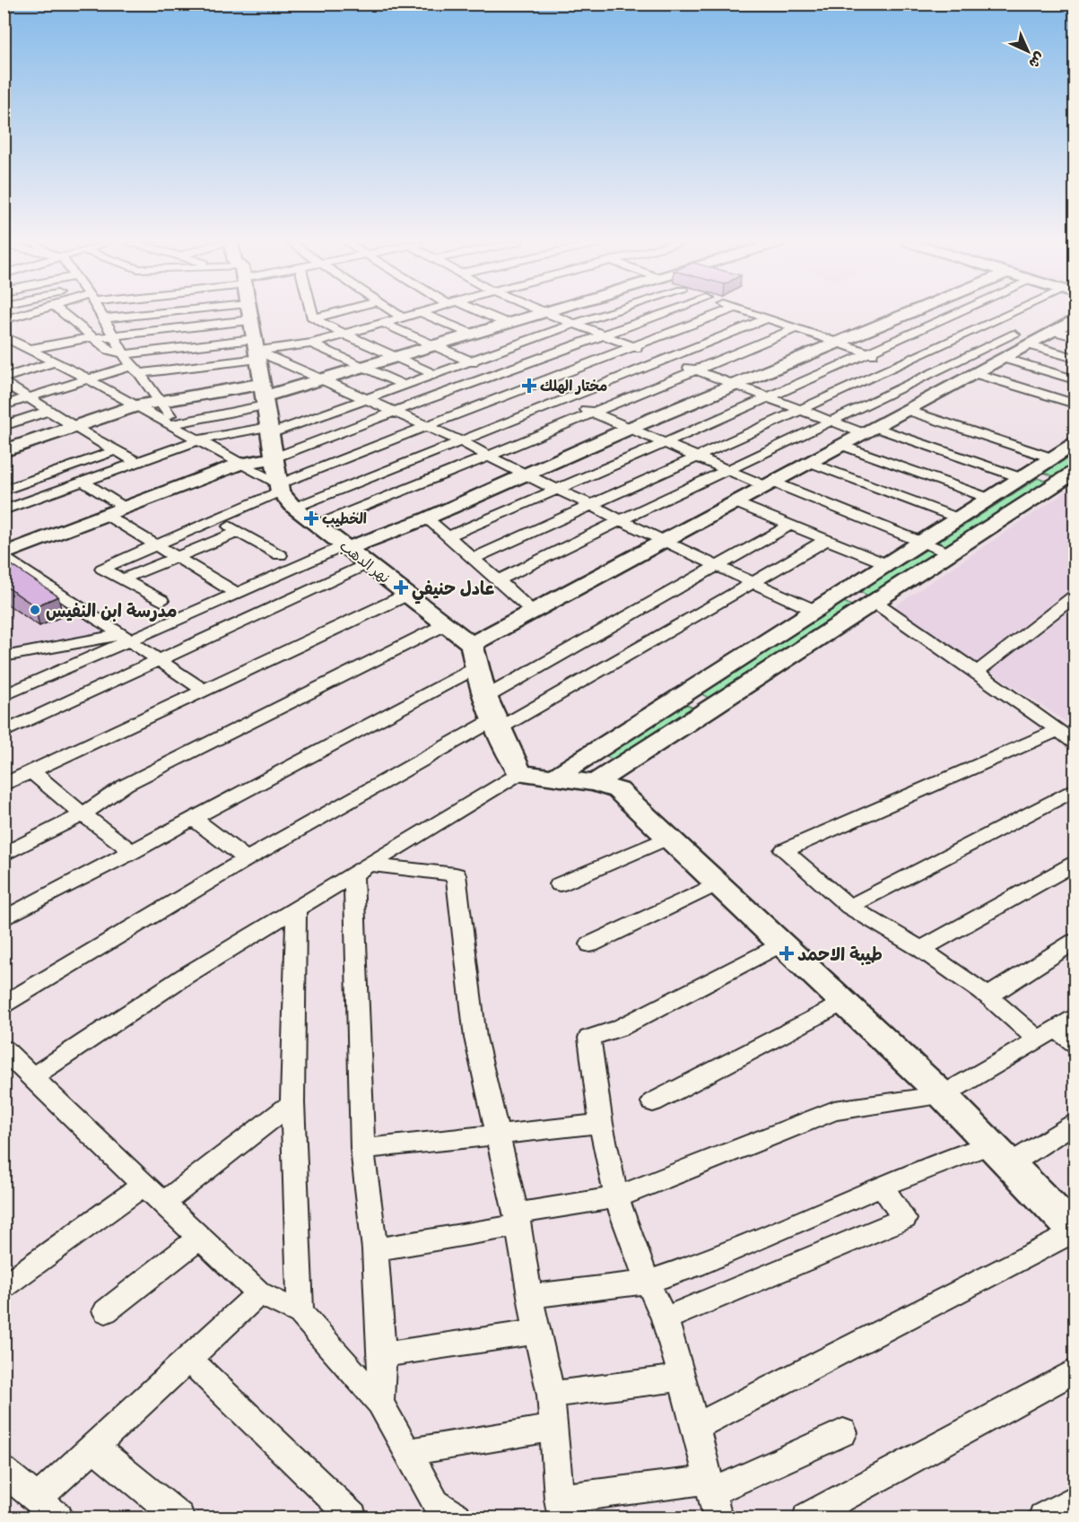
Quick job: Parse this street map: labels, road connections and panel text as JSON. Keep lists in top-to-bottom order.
{
  "streets": {
    "street": ["نهر الدهب"]
  },
  "places": {
    "health": [
      "مختار الهلك",
      "الخطيب",
      "عادل حنيفي",
      "طيبة الاحمد"
    ],
    "other": ["مدرسة ابن النفيس"]
  },
  "north": "bottom right"
}
